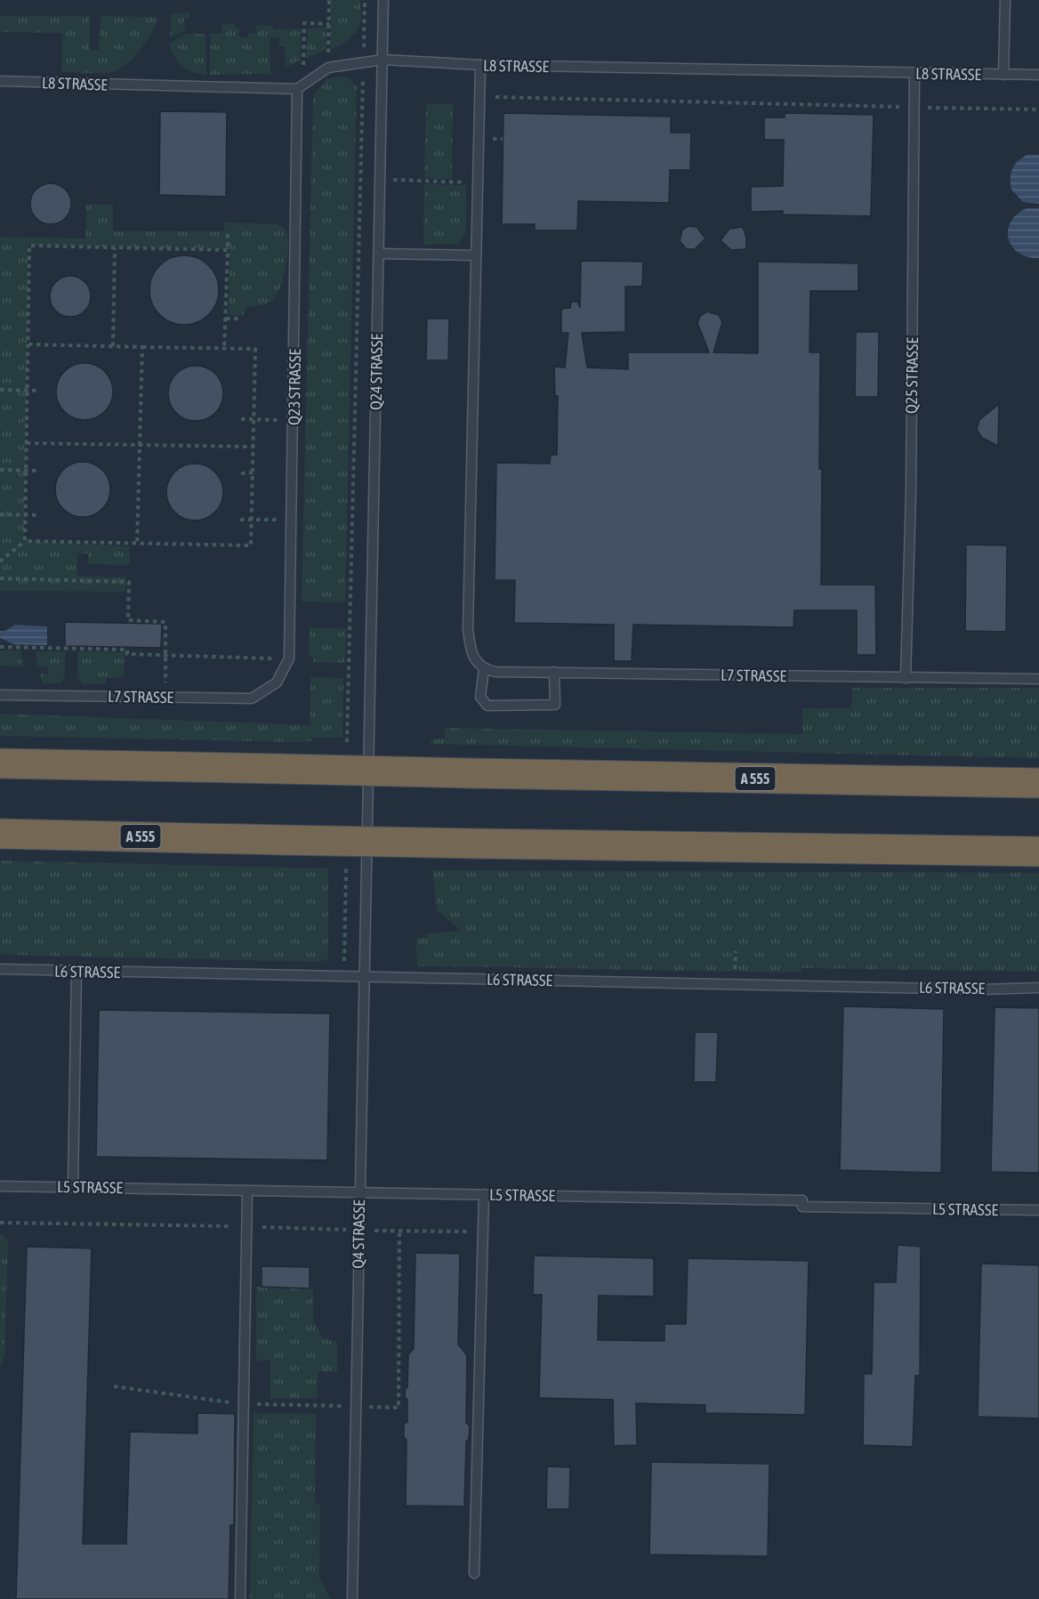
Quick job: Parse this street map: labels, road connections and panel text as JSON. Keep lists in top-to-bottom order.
{
  "streets": {
    "highway": ["A 555"],
    "lane": [
      "L8 STRASSE",
      "Q24 STRASSE",
      "Q25 STRASSE",
      "Q23 STRASSE",
      "L7 STRASSE",
      "L6 STRASSE",
      "L5 STRASSE",
      "Q4 STRASSE"
    ]
  },
  "crossings": [
    ["L8 STRASSE", "Q24 STRASSE"],
    ["L8 STRASSE", "Q25 STRASSE"],
    ["L8 STRASSE", "Q23 STRASSE"],
    ["Q24 STRASSE", "Q4 STRASSE"],
    ["Q25 STRASSE", "L7 STRASSE"],
    ["Q23 STRASSE", "L7 STRASSE"],
    ["L6 STRASSE", "Q4 STRASSE"],
    ["L5 STRASSE", "Q4 STRASSE"]
  ]
}
